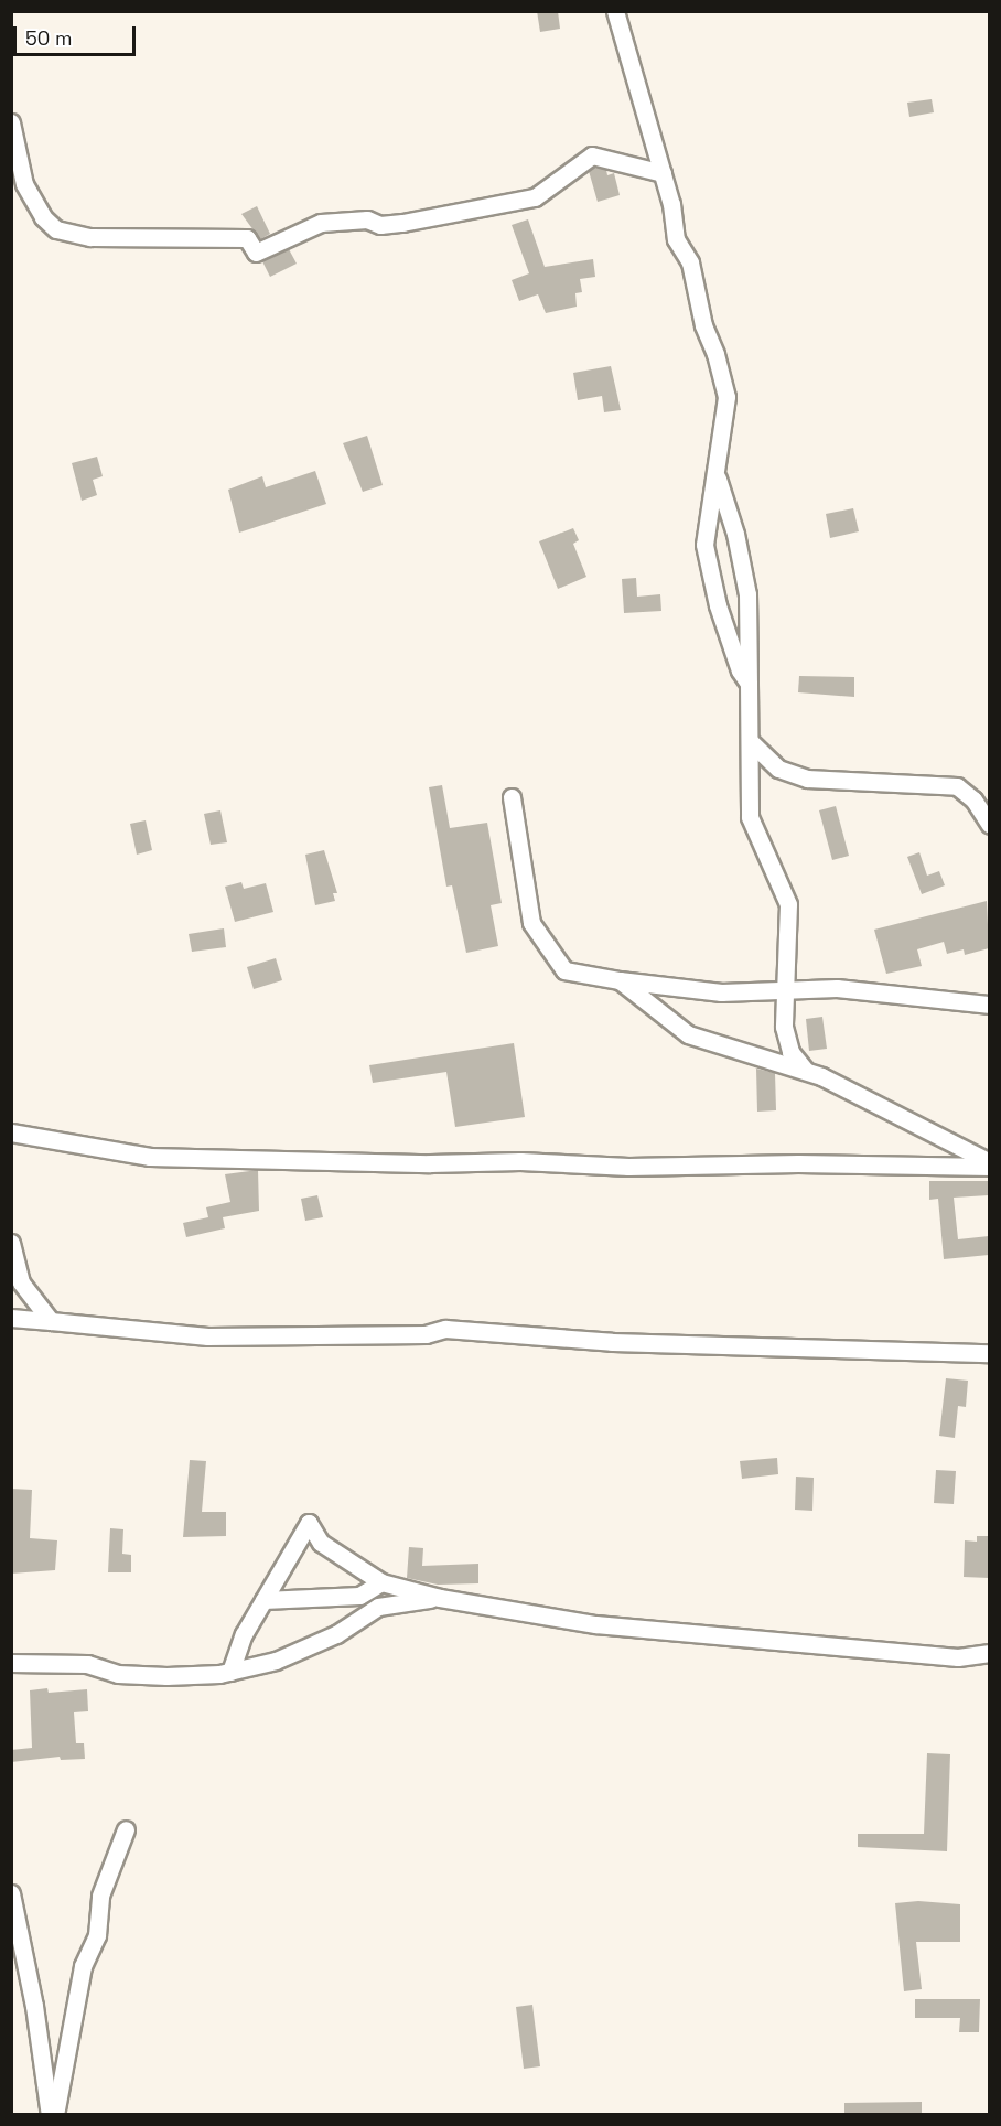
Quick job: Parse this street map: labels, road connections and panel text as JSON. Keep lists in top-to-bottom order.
{
  "scale_bar": "50 m"
}
